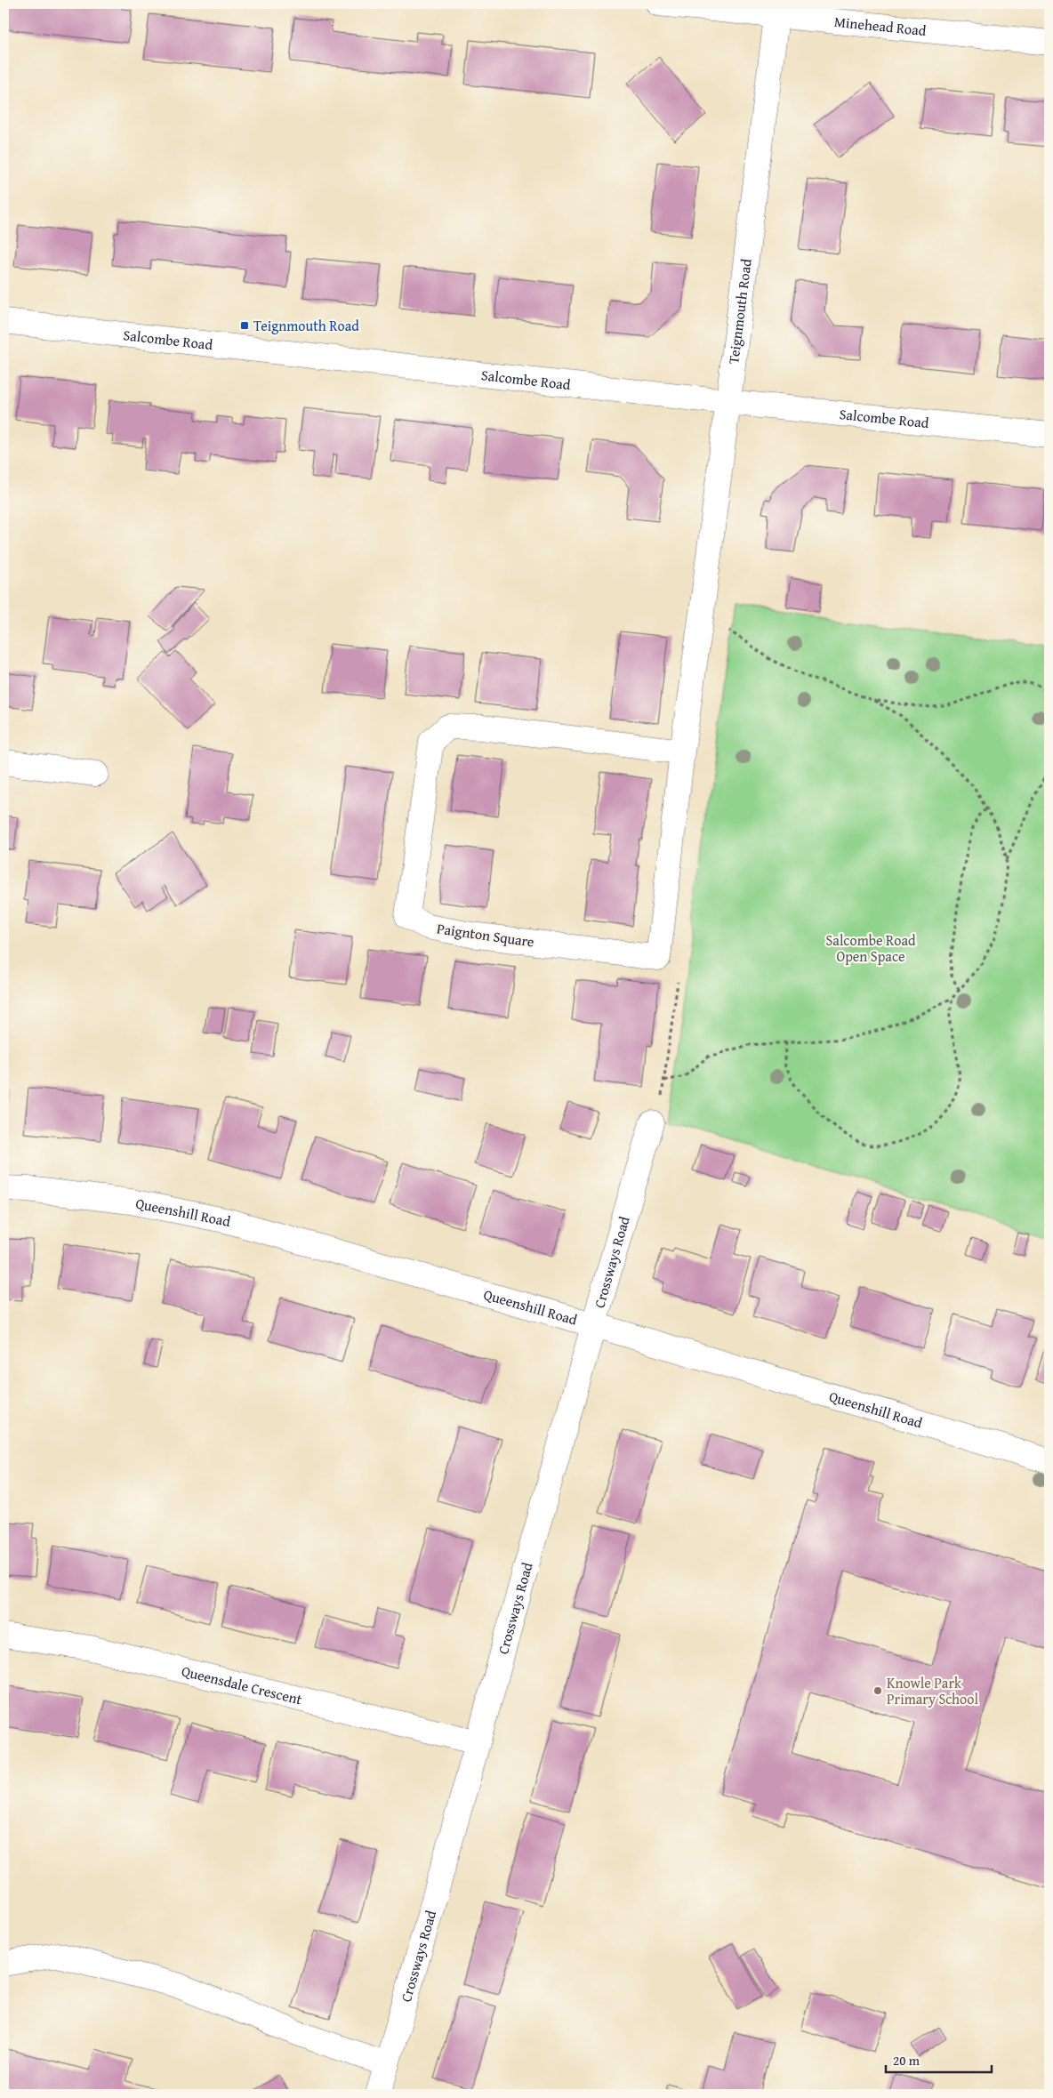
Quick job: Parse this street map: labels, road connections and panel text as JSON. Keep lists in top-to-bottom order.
{
  "streets": {
    "street": [
      "Minehead Road",
      "Teignmouth Road",
      "Salcombe Road",
      "Paignton Square",
      "Queenshill Road",
      "Crossways Road",
      "Queensdale Crescent"
    ]
  },
  "crossings": [
    ["Minehead Road", "Teignmouth Road"],
    ["Teignmouth Road", "Salcombe Road"],
    ["Queenshill Road", "Crossways Road"],
    ["Crossways Road", "Queensdale Crescent"]
  ],
  "parks": ["Salcombe Road Open Space"],
  "places": {
    "transit": ["Teignmouth Road"],
    "other": ["Knowle Park Primary School"]
  },
  "scale_bar": "20 m"
}
